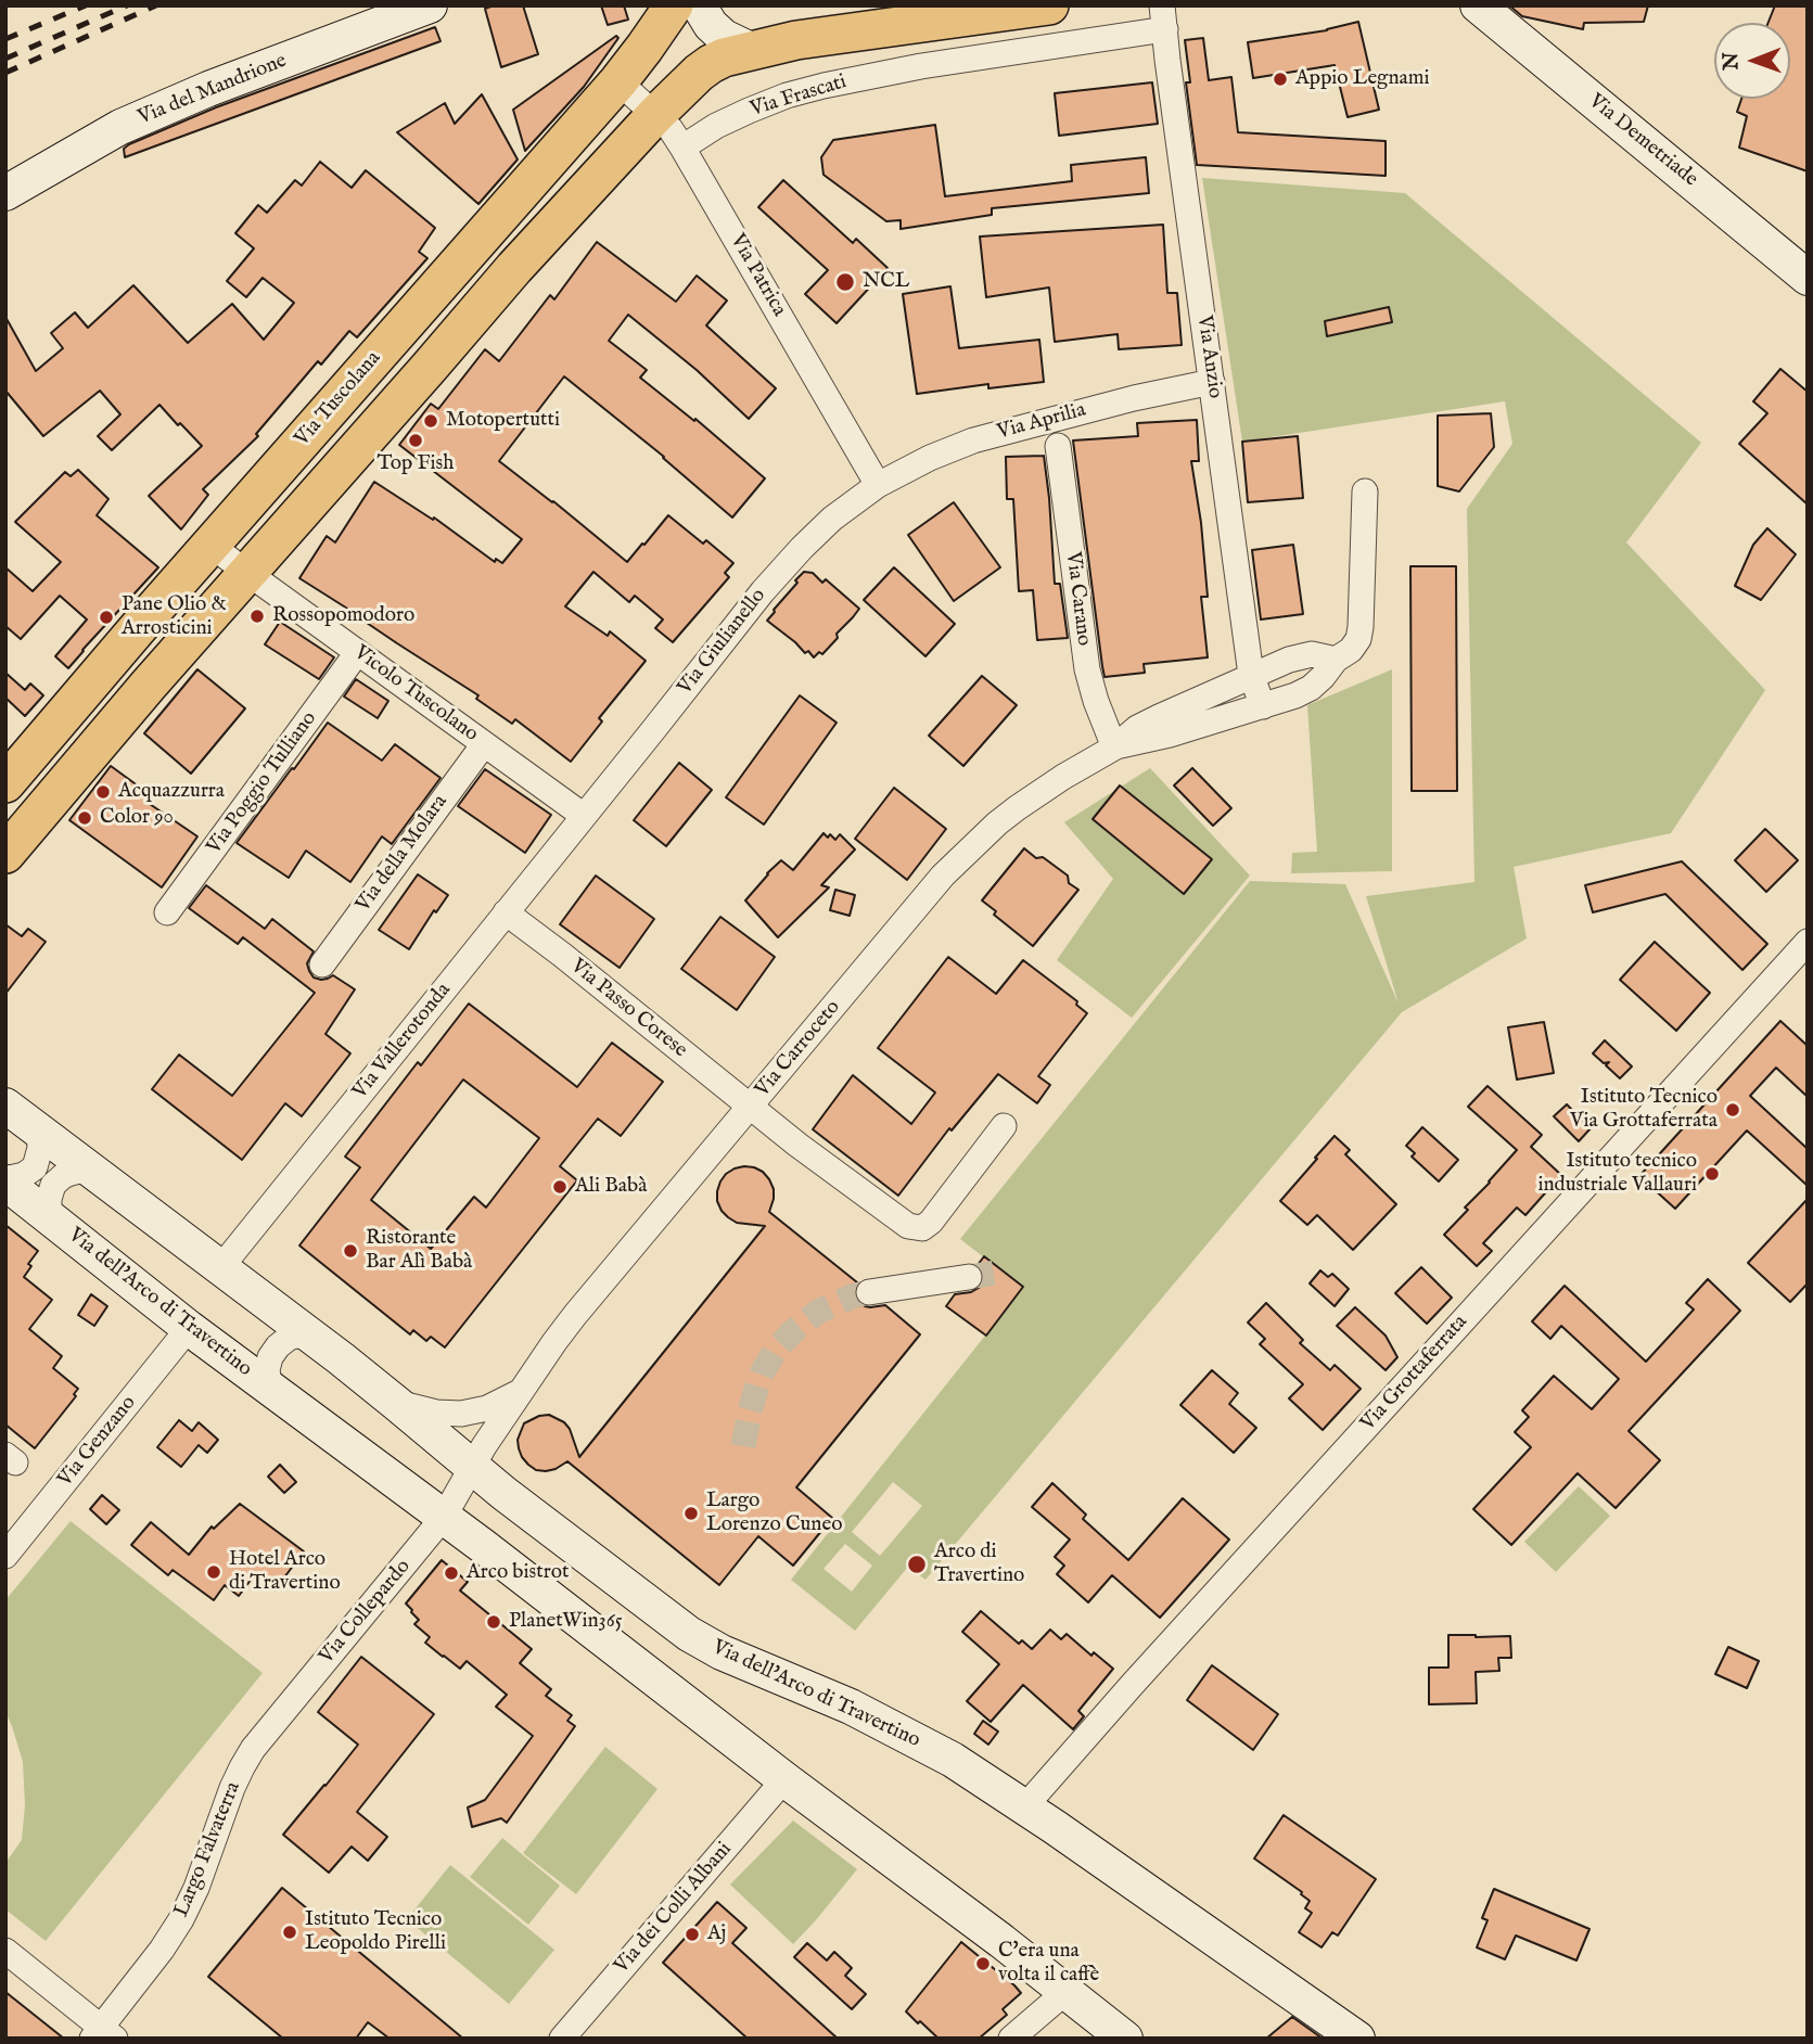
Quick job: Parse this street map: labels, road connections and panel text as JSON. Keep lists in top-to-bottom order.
{
  "streets": {
    "main road": [
      "Via del Mandrione",
      "Via Demetriade",
      "Via Tuscolana",
      "Via dell'Arco di Travertino"
    ],
    "street": [
      "Via Frascati",
      "Via Patrica",
      "Via Anzio",
      "Via Aprilia",
      "Via Carano",
      "Via Giulianello",
      "Vicolo Tuscolano",
      "Via Poggio Tulliano",
      "Via della Molara",
      "Via Passo Corese",
      "Via Vallerotonda",
      "Via Carroceto",
      "Via Grottaferrata",
      "Via Genzano",
      "Via Collepardo",
      "Largo Falvaterra",
      "Via dei Colli Albani"
    ]
  },
  "crossings": [
    ["Via Frascati", "Via Patrica"],
    ["Via Frascati", "Via Anzio"],
    ["Via Patrica", "Via Tuscolana"],
    ["Via Patrica", "Via Aprilia"],
    ["Via Patrica", "Via Giulianello"],
    ["Via Anzio", "Via Aprilia"],
    ["Via Anzio", "Via Carroceto"],
    ["Via Aprilia", "Via Giulianello"],
    ["Via Carano", "Via Carroceto"],
    ["Via Giulianello", "Vicolo Tuscolano"],
    ["Via Giulianello", "Via Vallerotonda"],
    ["Vicolo Tuscolano", "Via Poggio Tulliano"],
    ["Vicolo Tuscolano", "Via della Molara"],
    ["Vicolo Tuscolano", "Via Vallerotonda"],
    ["Via Passo Corese", "Via Vallerotonda"],
    ["Via Passo Corese", "Via Carroceto"],
    ["Via Vallerotonda", "Via dell'Arco di Travertino"],
    ["Via Carroceto", "Via dell'Arco di Travertino"],
    ["Via dell'Arco di Travertino", "Via Grottaferrata"],
    ["Via dell'Arco di Travertino", "Via Genzano"],
    ["Via dell'Arco di Travertino", "Via Collepardo"],
    ["Via dell'Arco di Travertino", "Via dei Colli Albani"],
    ["Via Collepardo", "Largo Falvaterra"]
  ],
  "places": [
    "Appio Legnami",
    "NCL",
    "Motopertutti",
    "Top Fish",
    "Rossopomodoro",
    "Pane Olio & Arrosticini",
    "Acquazzurra",
    "Color 90",
    "Istituto Tecnico Via Grottaferrata",
    "Istituto tecnico industriale Vallauri",
    "Ali Babà",
    "Ristorante Bar Alì Babà",
    "Largo Lorenzo Cuneo",
    "Arco di Travertino",
    "Hotel Arco di Travertino",
    "Arco bistrot",
    "PlanetWin365",
    "Istituto Tecnico Leopoldo Pirelli",
    "Aj",
    "C'era una volta il caffè"
  ],
  "north": "left"
}
